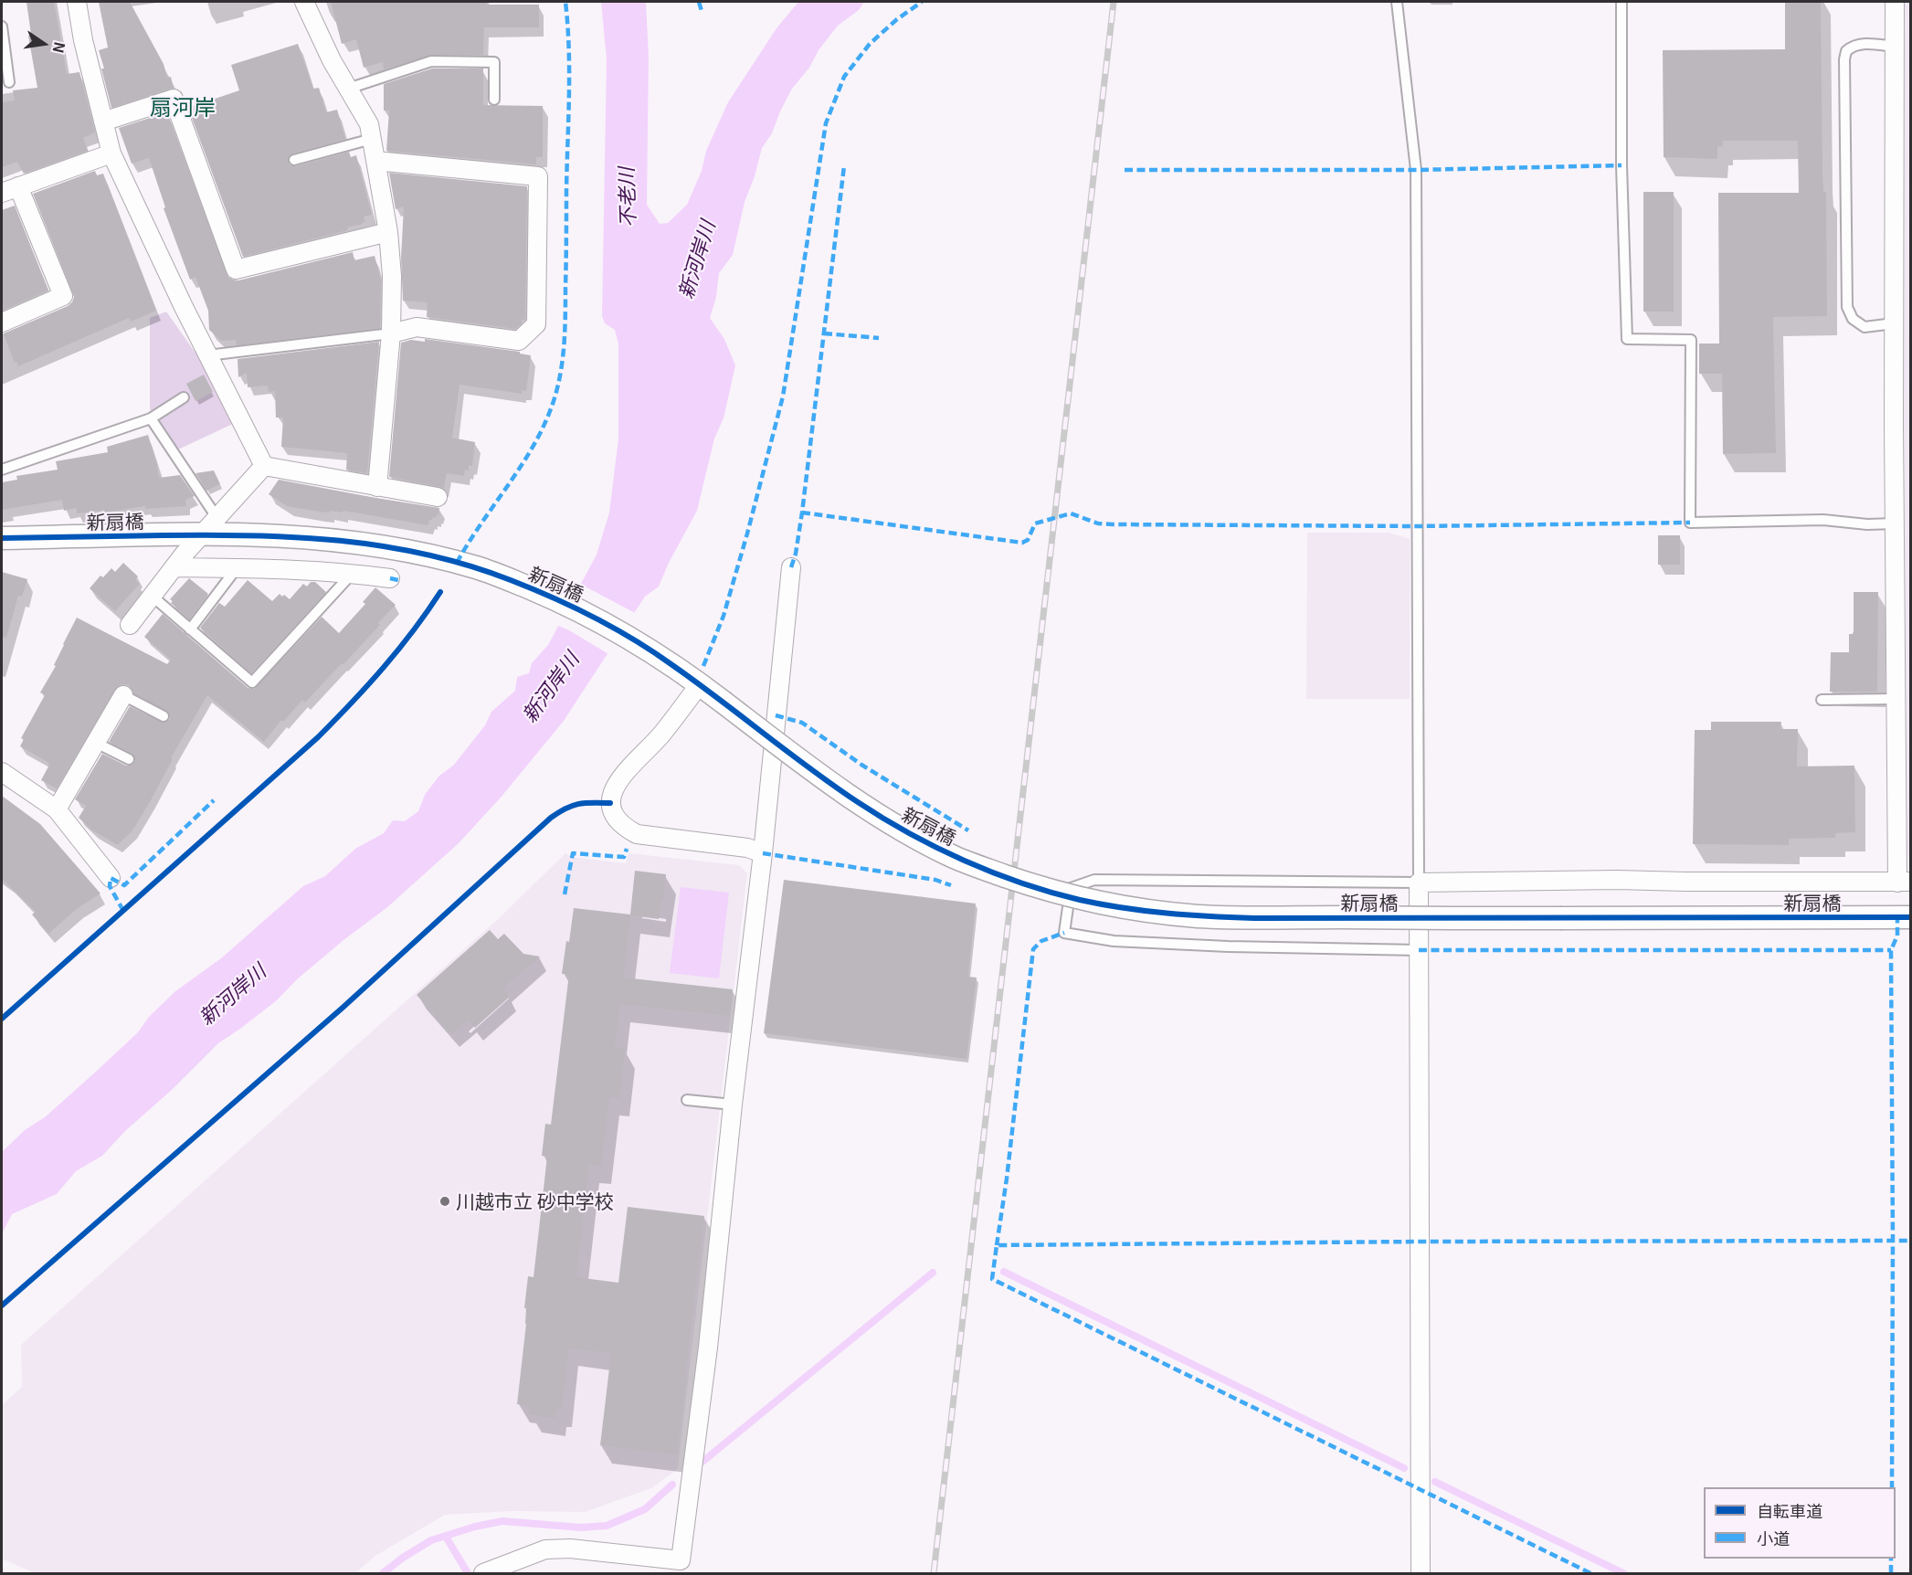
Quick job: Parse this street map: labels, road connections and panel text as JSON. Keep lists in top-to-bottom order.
{
  "streets": {
    "street": ["新扇橋"]
  },
  "districts": ["扇河岸"],
  "water": ["不老川", "新河岸川"],
  "places": ["川越市立 砂中学校"],
  "legend": ["自転車道", "小道"],
  "north": "right"
}
